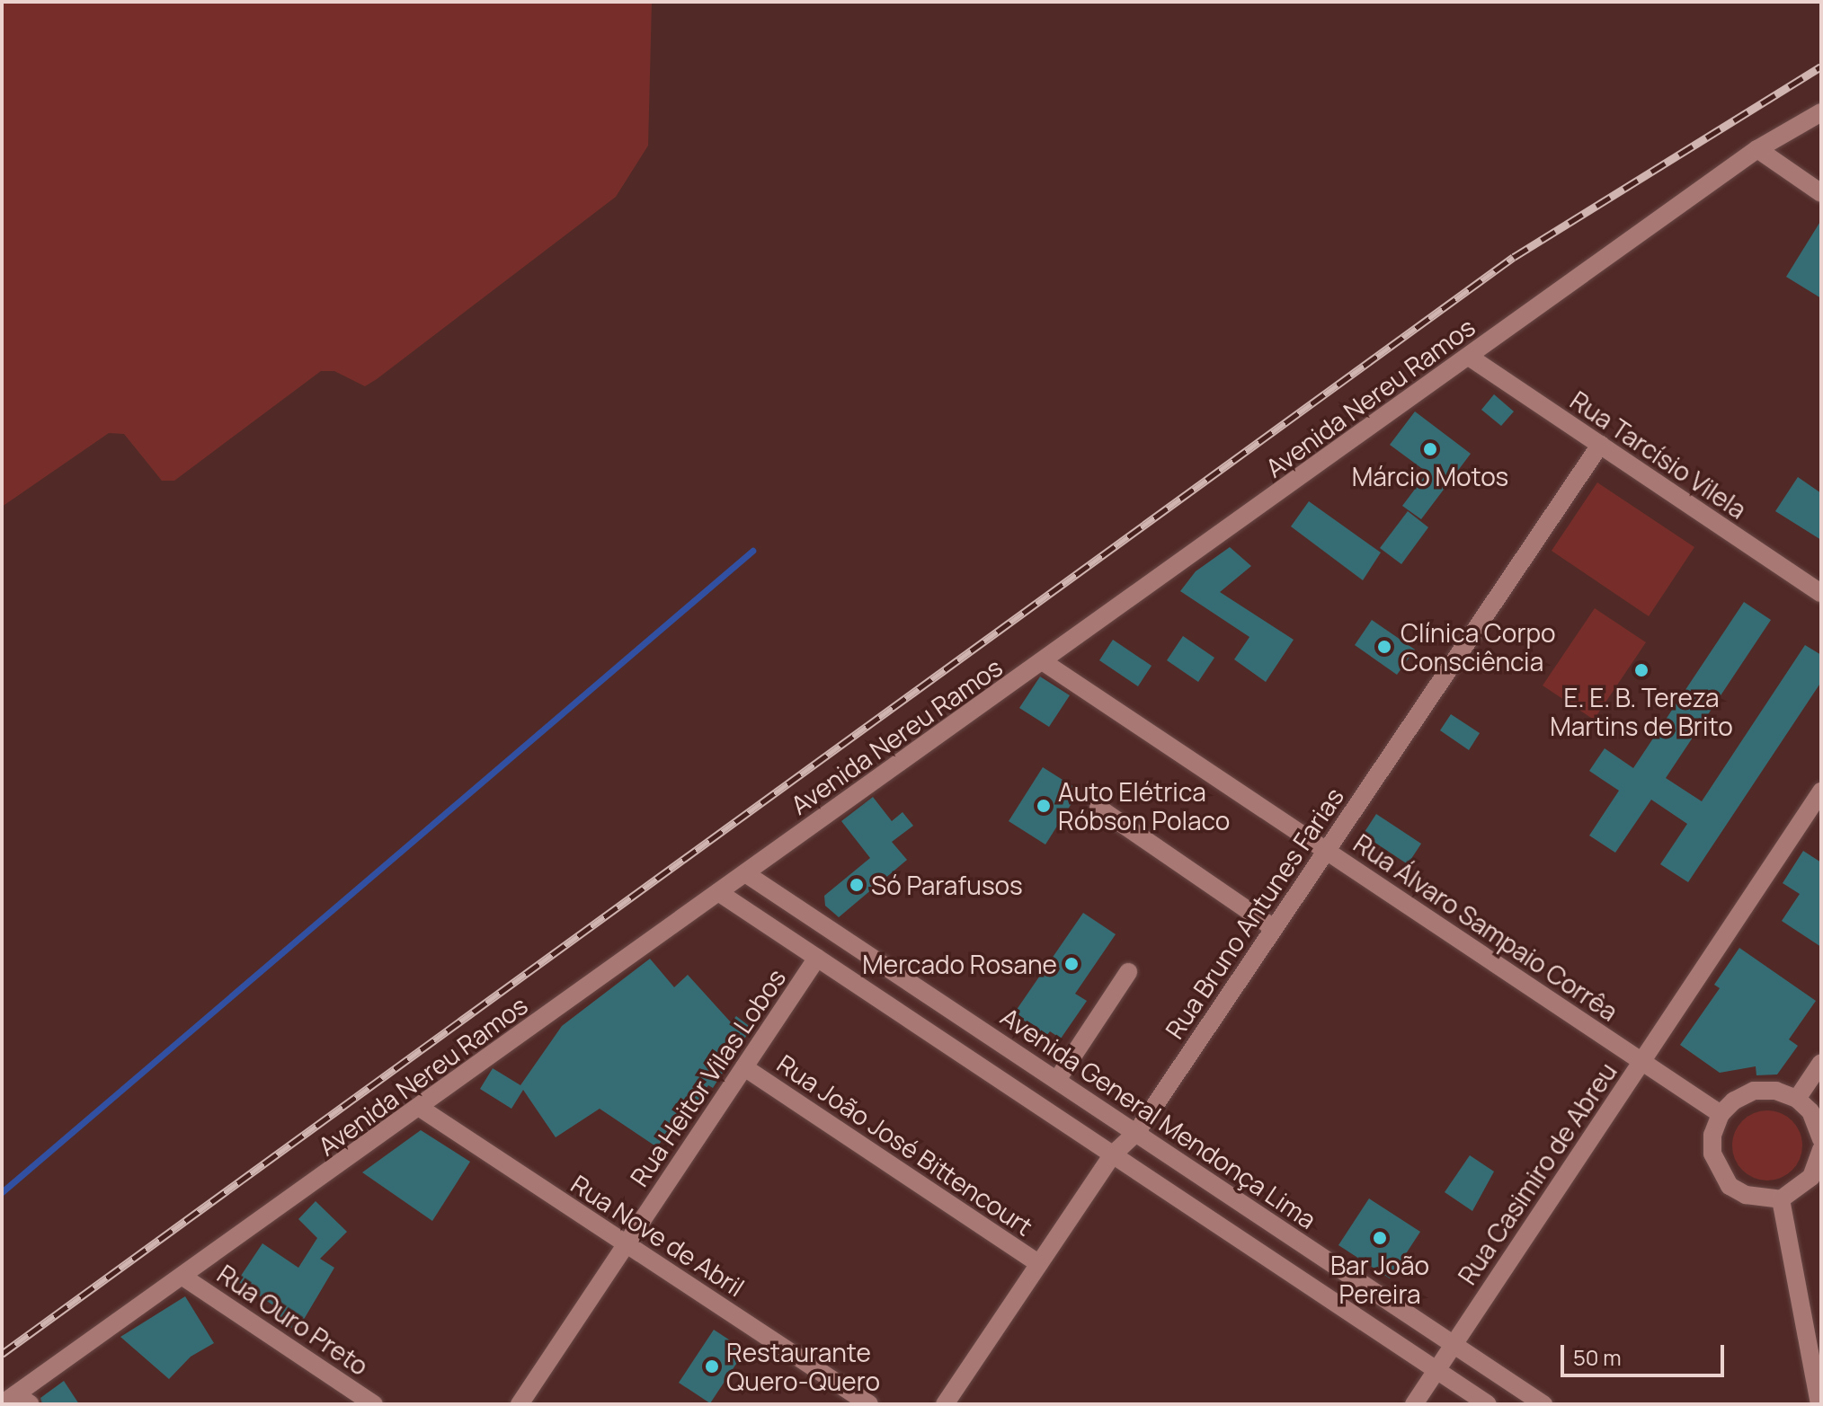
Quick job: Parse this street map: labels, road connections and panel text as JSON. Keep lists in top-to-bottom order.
{
  "streets": {
    "street": [
      "Avenida Nereu Ramos",
      "Rua Tarcísio Vilela",
      "Rua Bruno Antunes Farias",
      "Rua Álvaro Sampaio Corrêa",
      "Rua Heitor Vilas Lobos",
      "Avenida General Mendonça Lima",
      "Rua João José Bittencourt",
      "Rua Casimiro de Abreu",
      "Rua Nove de Abril",
      "Rua Ouro Preto"
    ]
  },
  "crossings": [
    ["Avenida Nereu Ramos", "Rua Tarcísio Vilela"],
    ["Avenida Nereu Ramos", "Rua Álvaro Sampaio Corrêa"],
    ["Avenida Nereu Ramos", "Avenida General Mendonça Lima"],
    ["Avenida Nereu Ramos", "Rua Nove de Abril"],
    ["Avenida Nereu Ramos", "Rua Ouro Preto"],
    ["Rua Tarcísio Vilela", "Rua Bruno Antunes Farias"],
    ["Rua Bruno Antunes Farias", "Rua Álvaro Sampaio Corrêa"],
    ["Rua Bruno Antunes Farias", "Avenida General Mendonça Lima"],
    ["Rua Bruno Antunes Farias", "Rua João José Bittencourt"],
    ["Rua Álvaro Sampaio Corrêa", "Rua Casimiro de Abreu"],
    ["Rua Heitor Vilas Lobos", "Rua João José Bittencourt"],
    ["Rua Heitor Vilas Lobos", "Rua Nove de Abril"],
    ["Avenida General Mendonça Lima", "Rua Casimiro de Abreu"]
  ],
  "places": [
    "Márcio Motos",
    "Clínica Corpo Consciência",
    "E. E. B. Tereza Martins de Brito",
    "Auto Elétrica Róbson Polaco",
    "Só Parafusos",
    "Mercado Rosane",
    "Bar João Pereira",
    "Restaurante Quero-Quero"
  ],
  "scale_bar": "50 m"
}
